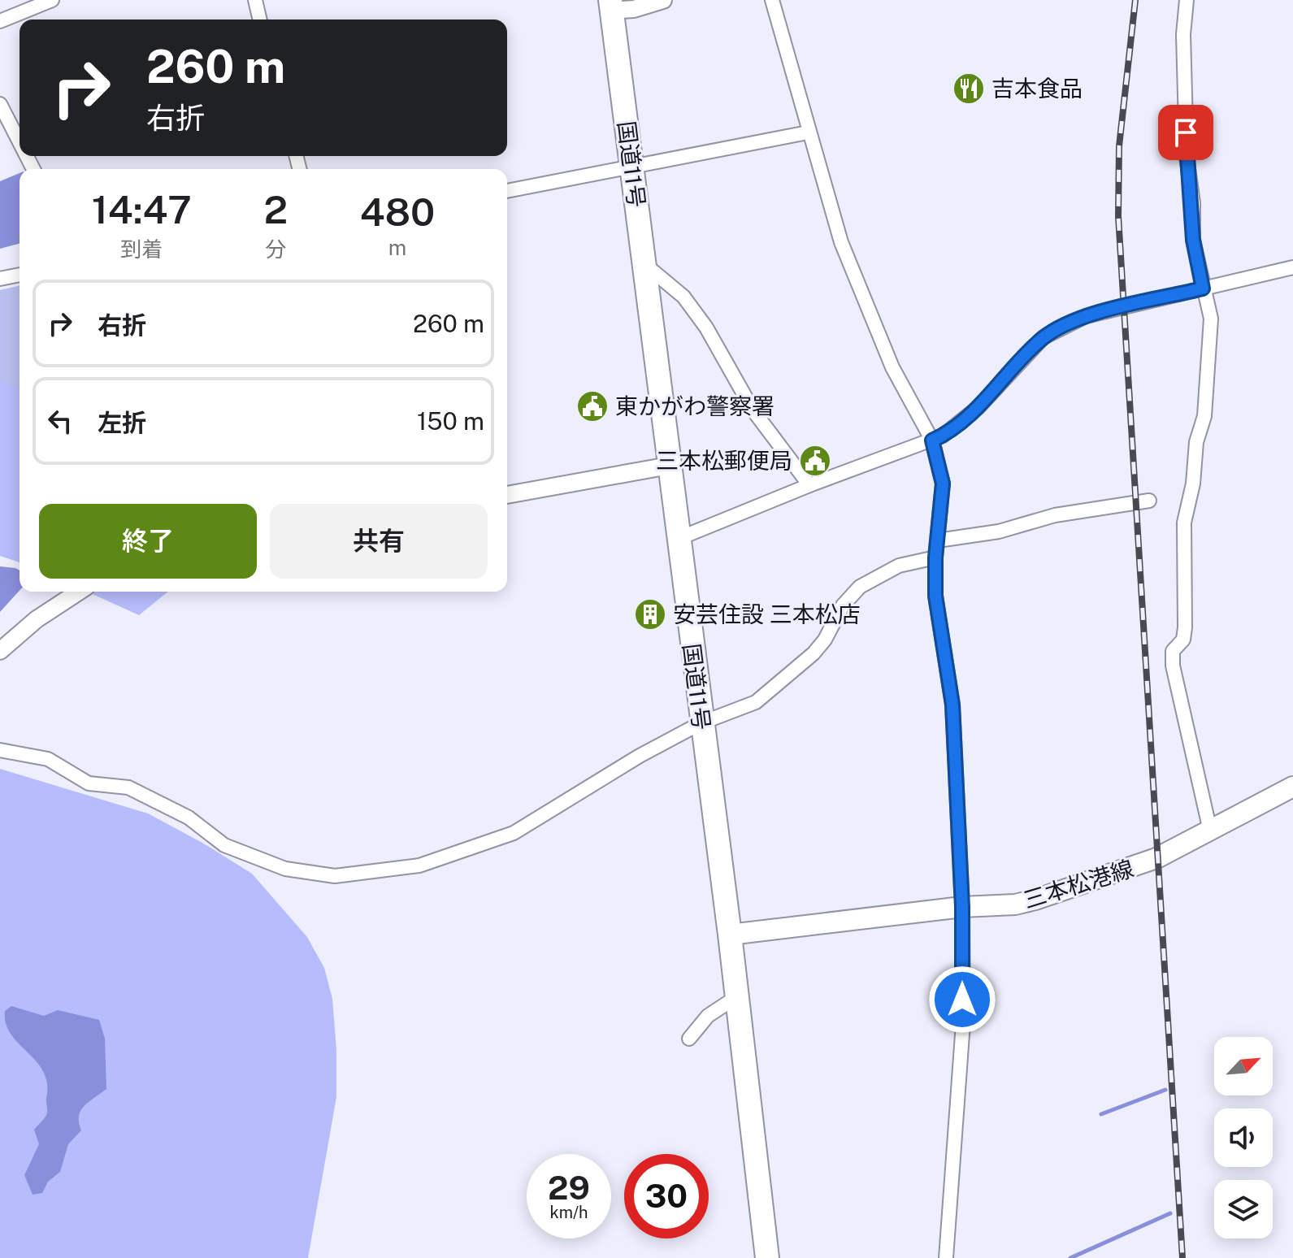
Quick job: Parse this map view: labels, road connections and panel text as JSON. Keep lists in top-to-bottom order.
{
  "streets": {
    "highway": ["国道11号"],
    "main road": ["三本松港線"]
  },
  "crossings": [
    ["国道11号", "三本松港線"]
  ],
  "places": {
    "restaurant": ["吉本食品"],
    "public building": ["東かがわ警察署", "三本松郵便局"],
    "building": ["安芸住設 三本松店"]
  },
  "north": "top right",
  "page": {
    "turn": ["260 m", "右折"],
    "eta": [
      "14:47",
      "到着",
      "2",
      "分",
      "480",
      "m"
    ],
    "list": [
      {
        "name": "右折",
        "value": "260 m"
      },
      {
        "name": "左折",
        "value": "150 m"
      }
    ],
    "buttons": ["終了", "共有"],
    "speed": "29 km/h",
    "limit": "30"
  }
}
